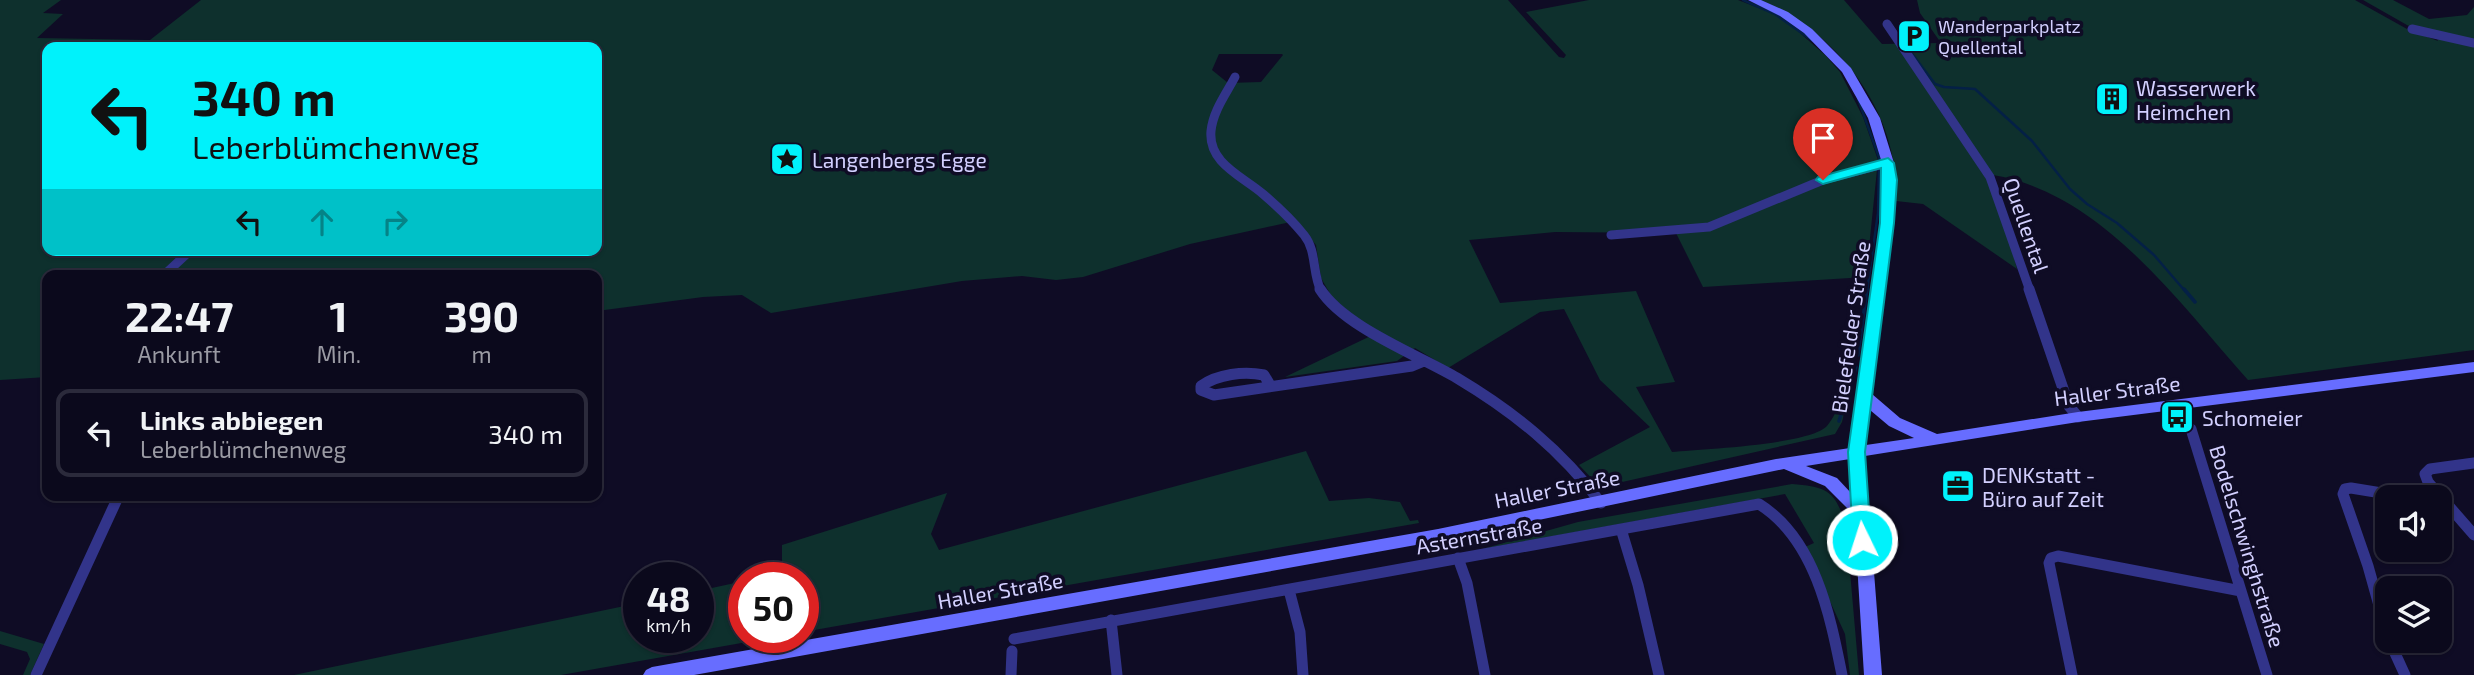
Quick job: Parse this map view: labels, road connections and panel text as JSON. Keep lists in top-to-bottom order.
{
  "streets": {
    "main road": ["Bielefelder Straße", "Haller Straße"],
    "street": ["Quellental", "Asternstraße", "Bodelschwinghstraße"]
  },
  "crossings": [
    ["Quellental", "Haller Straße"],
    ["Bielefelder Straße", "Haller Straße"]
  ],
  "places": {
    "parking": ["Wanderparkplatz Quellental"],
    "building": ["Wasserwerk Heimchen"],
    "place": ["Langenbergs Egge"],
    "bus stop": ["Schomeier"],
    "office": ["DENKstatt - Büro auf Zeit"]
  },
  "page": {
    "turn": ["340 m", "Leberblümchenweg"],
    "eta": [
      "22:47",
      "Ankunft",
      "1",
      "Min.",
      "390",
      "m"
    ],
    "list": [
      {
        "name": "Links abbiegen",
        "note": "Leberblümchenweg",
        "value": "340 m"
      }
    ],
    "speed": "48 km/h",
    "limit": "50"
  }
}
